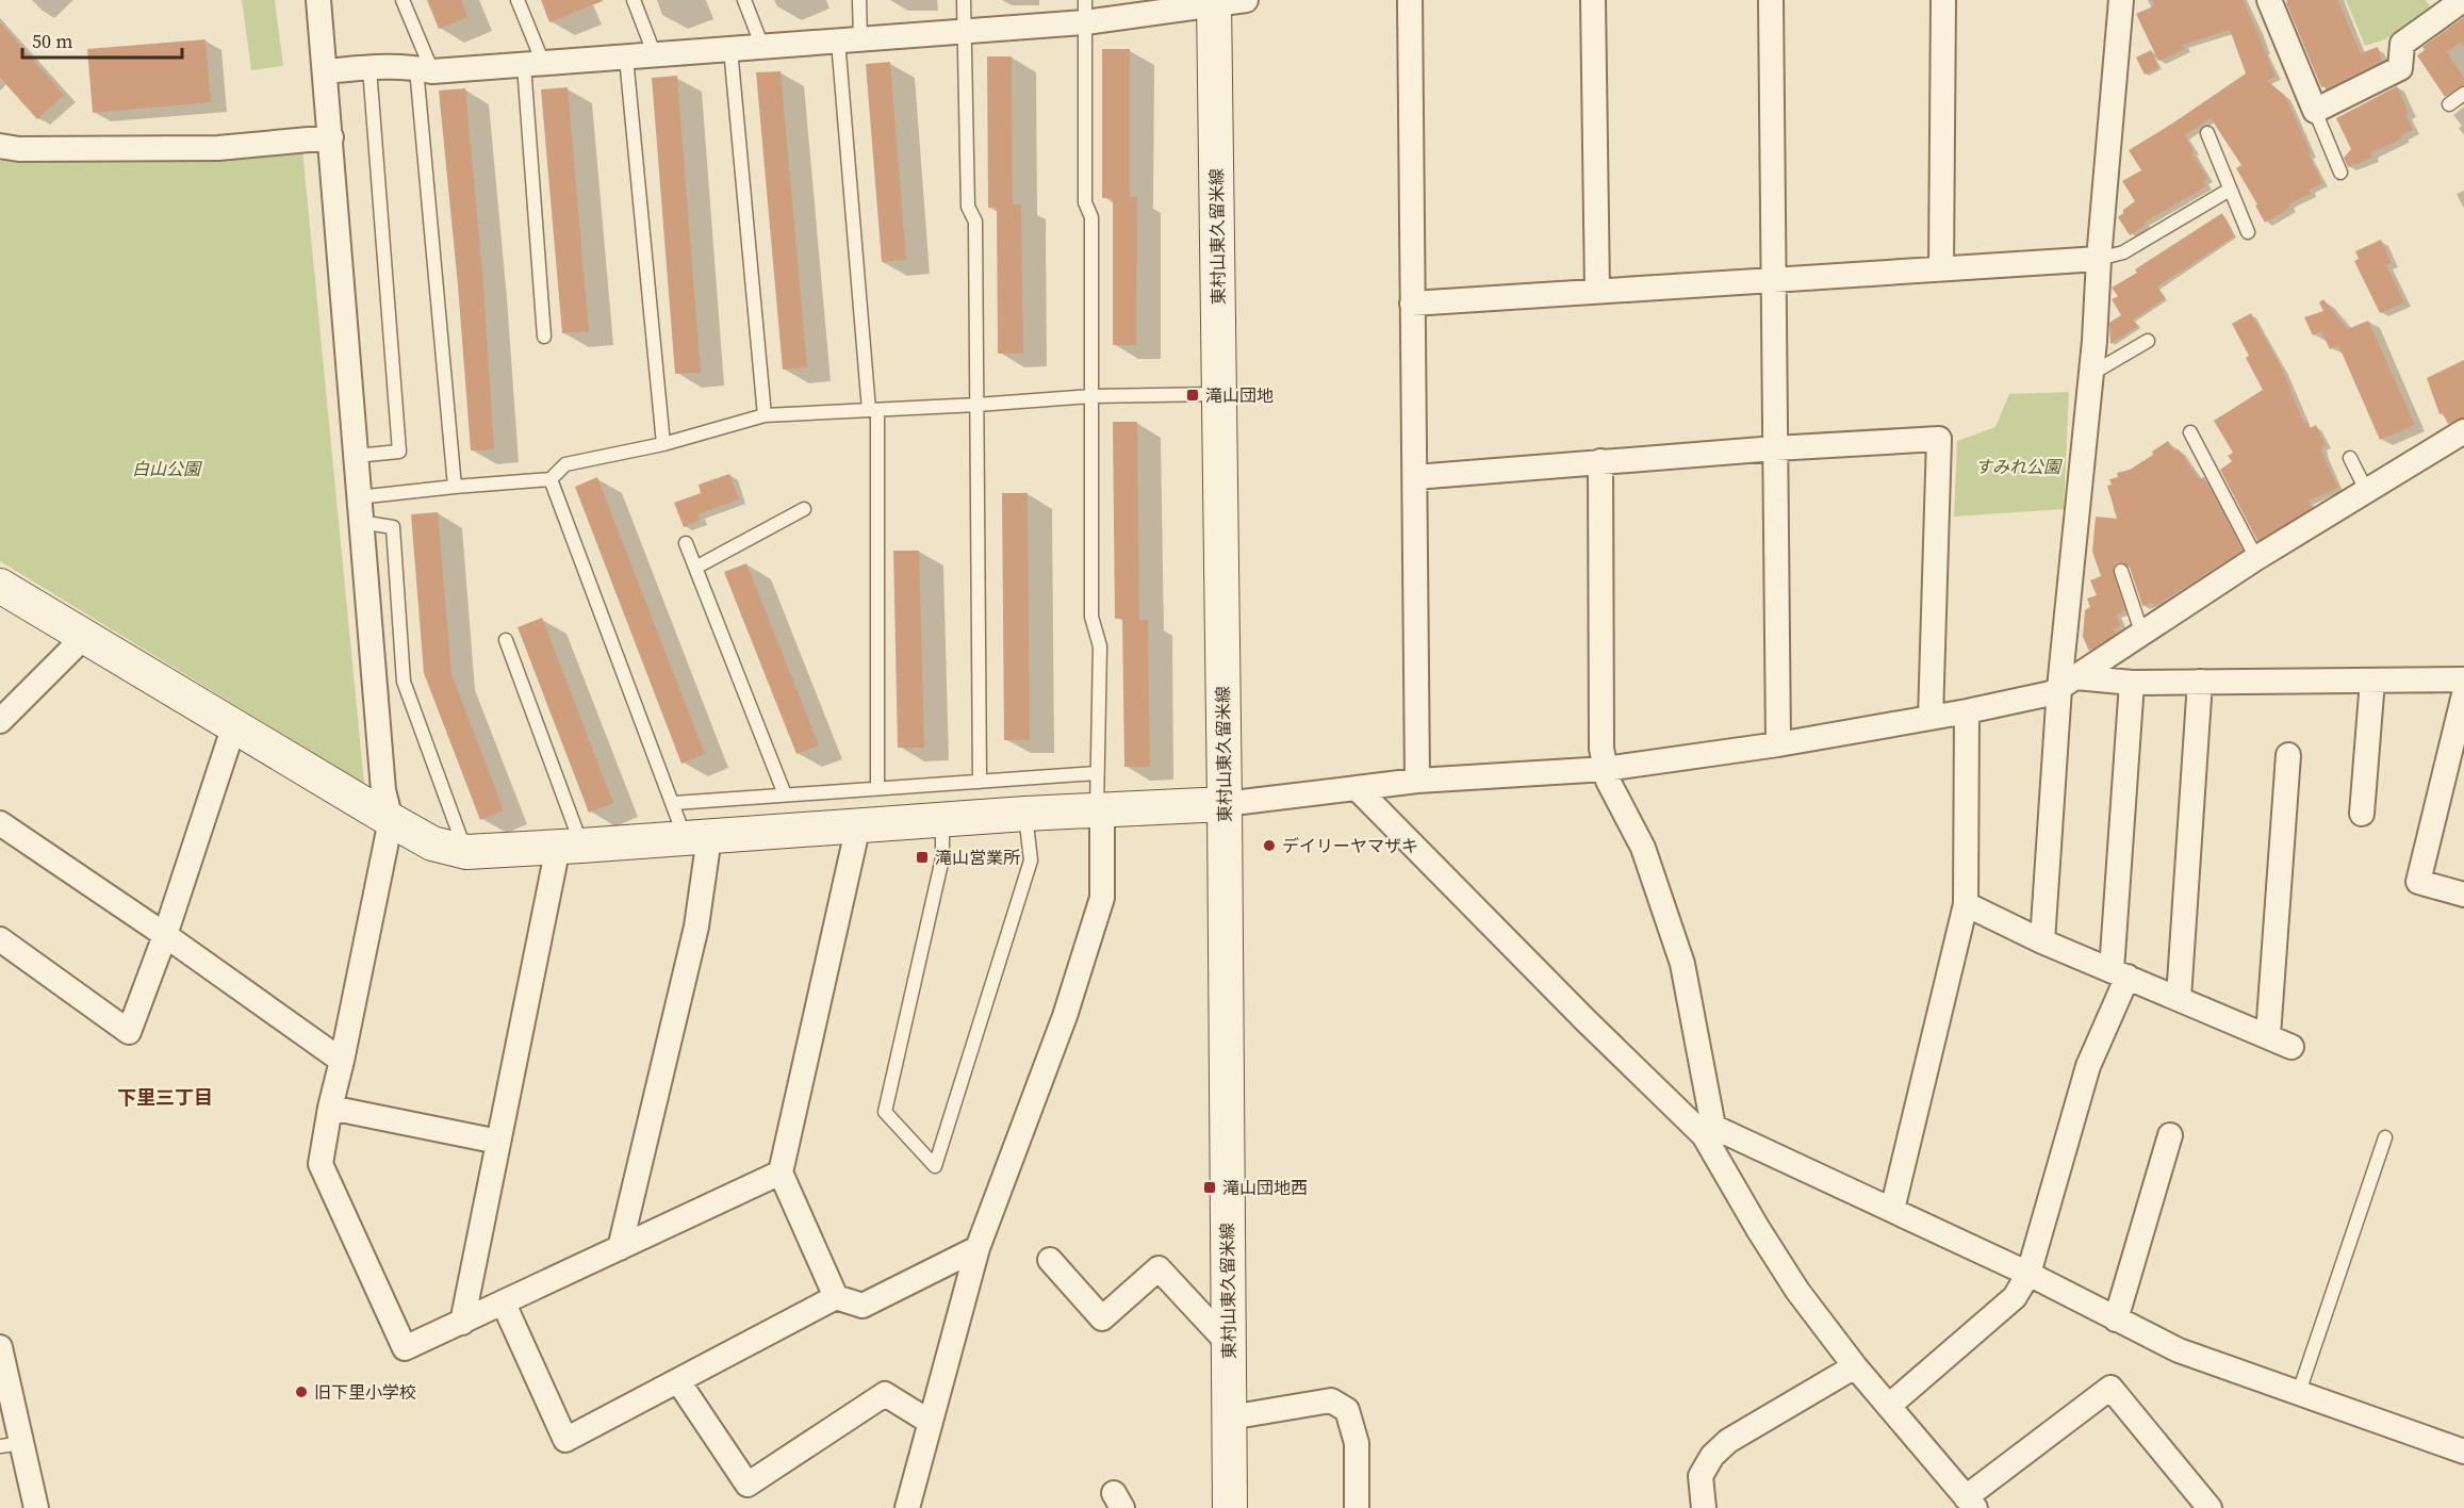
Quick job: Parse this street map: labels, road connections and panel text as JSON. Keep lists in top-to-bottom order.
{
  "streets": {
    "main road": ["東村山東久留米線"]
  },
  "districts": ["下里三丁目"],
  "parks": ["すみれ公園", "白山公園"],
  "places": {
    "transit": ["滝山団地", "滝山営業所", "滝山団地西"],
    "other": ["デイリーヤマザキ", "旧下里小学校"]
  },
  "scale_bar": "50 m"
}
